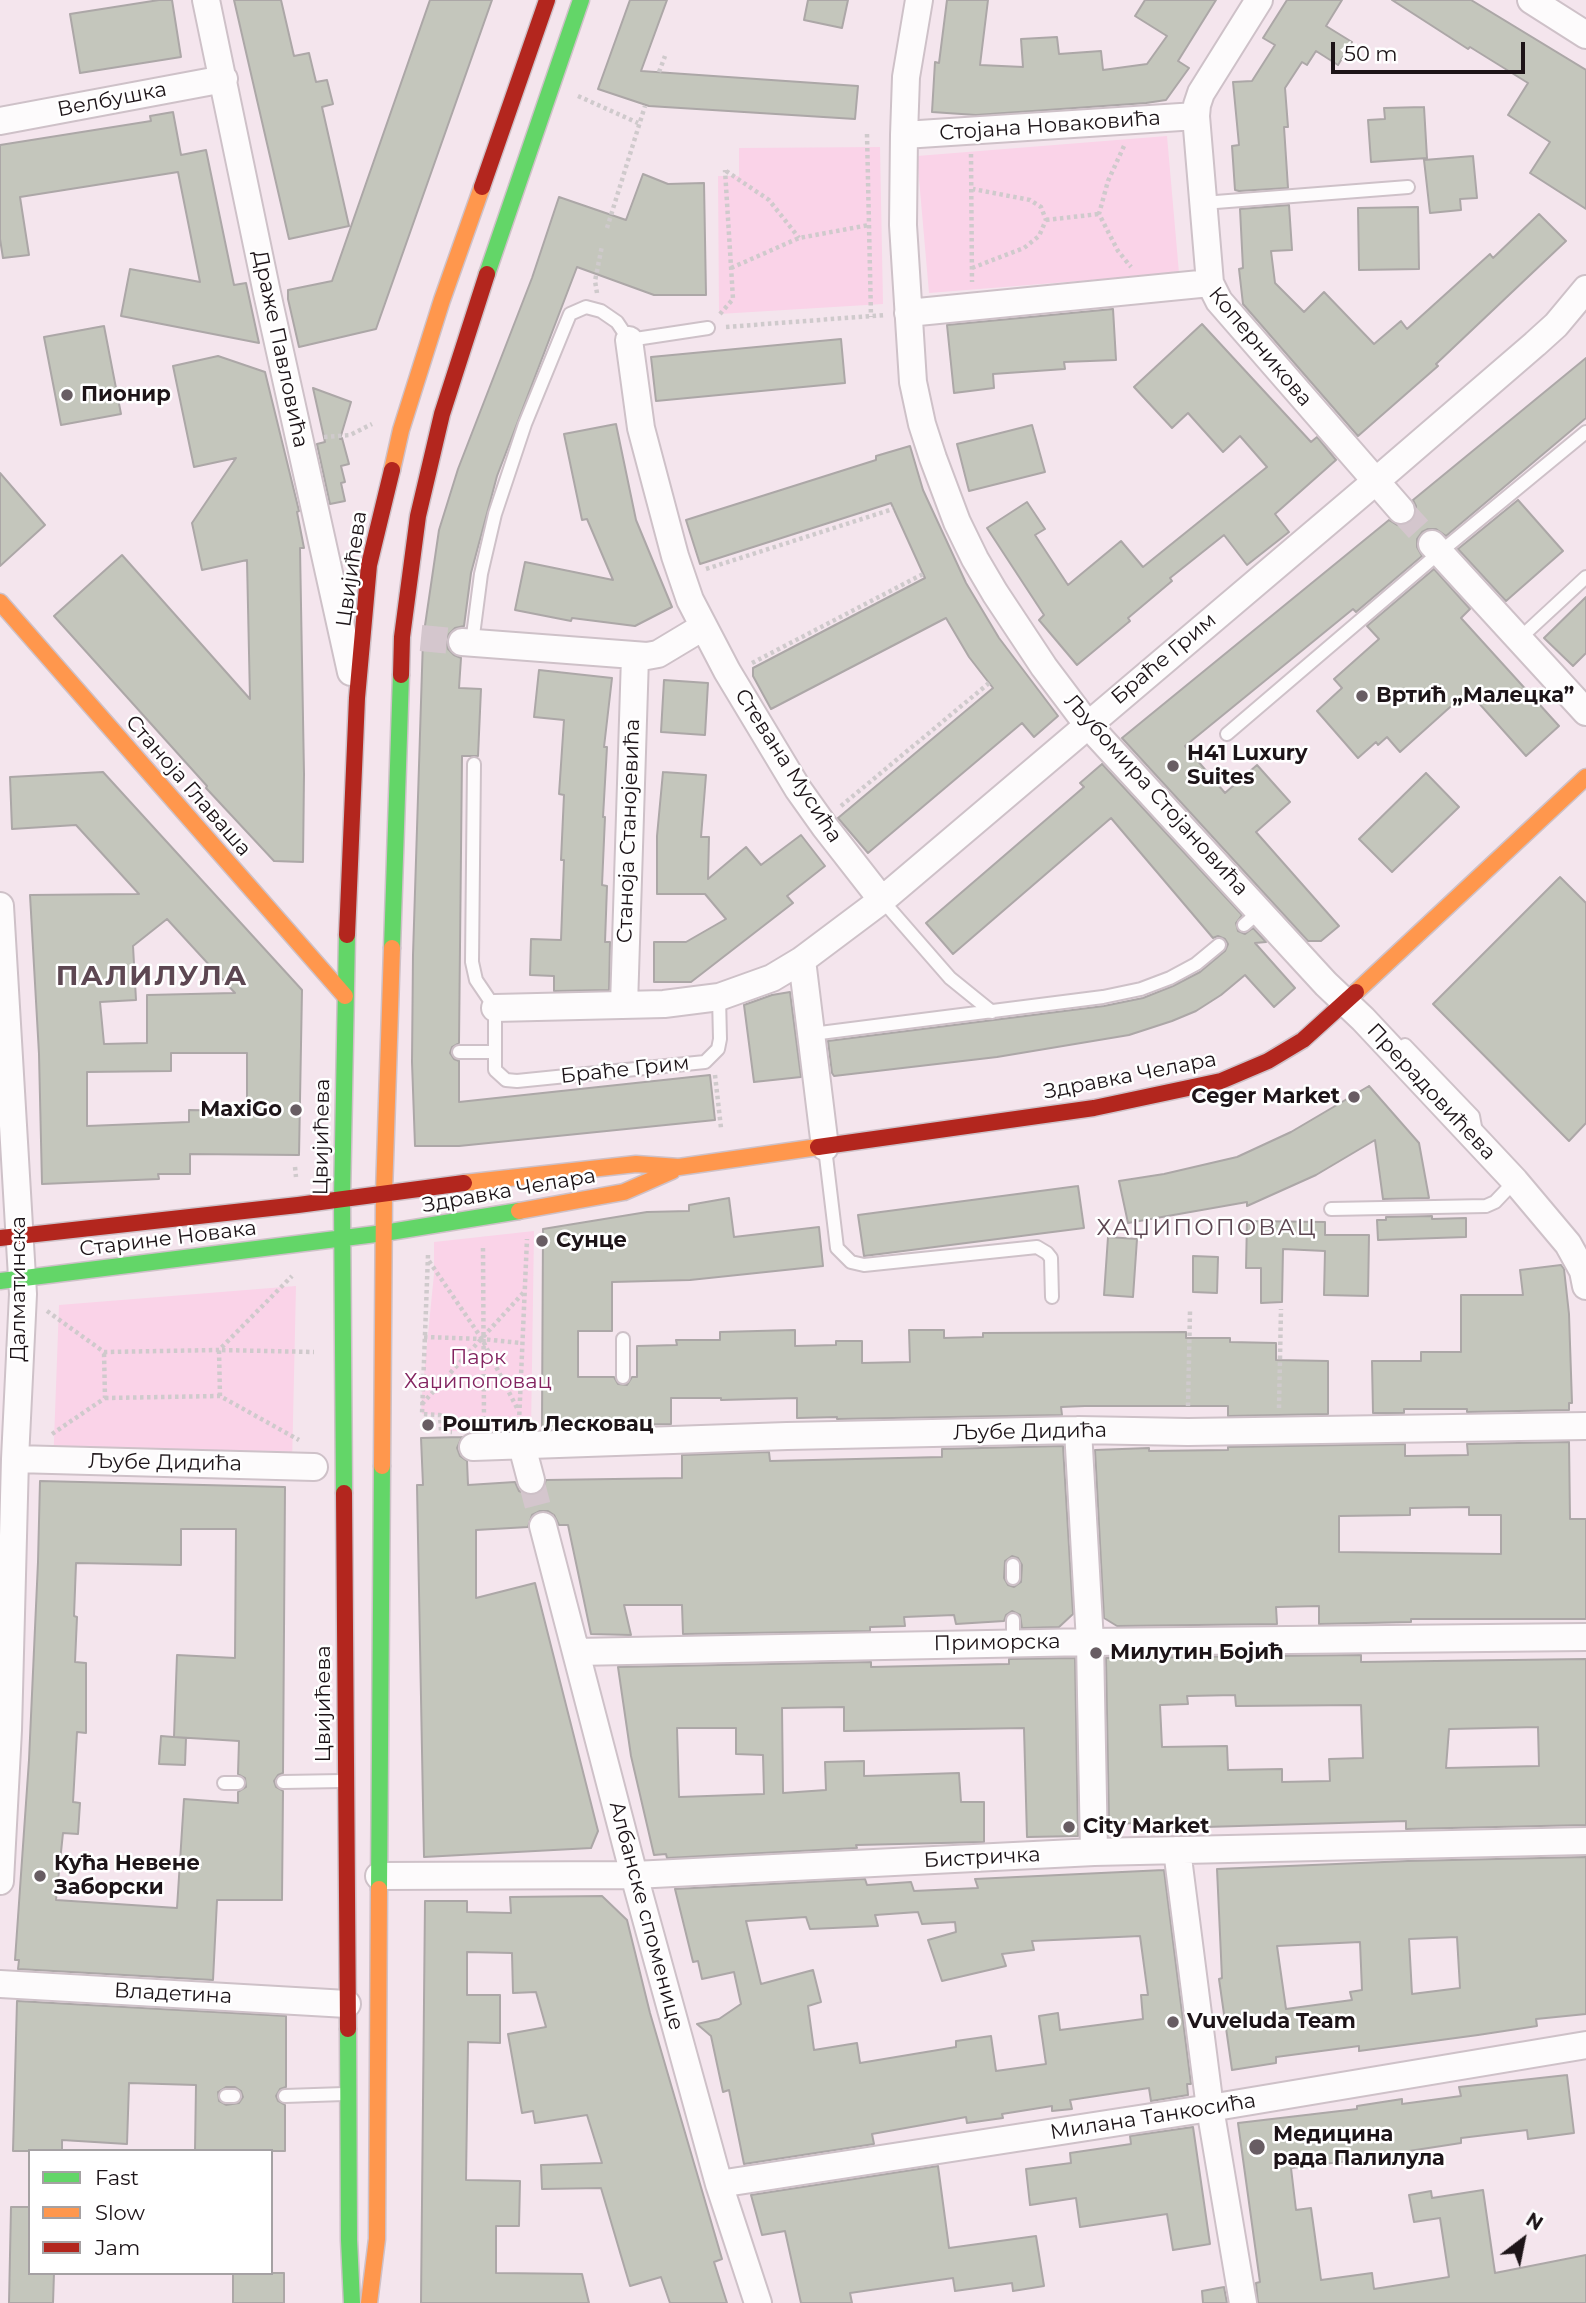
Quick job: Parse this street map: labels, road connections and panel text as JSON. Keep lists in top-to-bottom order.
{
  "streets": {
    "main road": [
      "Цвијићева",
      "Станоја Главаша",
      "Здравка Челара",
      "Старине Новака"
    ],
    "street": [
      "Велбушка",
      "Стојана Новаковића",
      "Коперникова",
      "Драже Павловића",
      "Браће Грим",
      "Стевана Мусића",
      "Љубомира Стојановића",
      "Станоја Станојевића",
      "Прерадовићева",
      "Далматинска",
      "Љубе Дидића",
      "Приморска",
      "Бистричка",
      "Албанске споменице",
      "Владетина",
      "Милана Танкосића"
    ]
  },
  "crossings": [
    ["Велбушка", "Драже Павловића"],
    ["Стојана Новаковића", "Љубомира Стојановића"],
    ["Коперникова", "Браће Грим"],
    ["Коперникова", "Љубомира Стојановића"],
    ["Драже Павловића", "Цвијићева"],
    ["Цвијићева", "Станоја Главаша"],
    ["Цвијићева", "Здравка Челара"],
    ["Цвијићева", "Старине Новака"],
    ["Цвијићева", "Владетина"],
    ["Браће Грим", "Стевана Мусића"],
    ["Браће Грим", "Љубомира Стојановића"],
    ["Браће Грим", "Станоја Станојевића"],
    ["Љубомира Стојановића", "Здравка Челара"],
    ["Љубомира Стојановића", "Прерадовићева"],
    ["Здравка Челара", "Прерадовићева"],
    ["Здравка Челара", "Старине Новака"],
    ["Старине Новака", "Далматинска"],
    ["Далматинска", "Љубе Дидића"],
    ["Приморска", "Албанске споменице"],
    ["Бистричка", "Албанске споменице"],
    ["Албанске споменице", "Милана Танкосића"]
  ],
  "districts": ["ПАЛИЛУЛА", "ХАЏИПОПОВАЦ"],
  "parks": ["Парк Хаџипоповац"],
  "places": [
    "Пионир",
    "Вртић „Малецка”",
    "H41 Luxury Suites",
    "Ceger Market",
    "MaxiGo",
    "Сунце",
    "Роштиљ Лесковац",
    "Милутин Бојић",
    "City Market",
    "Кућа Невене Заборски",
    "Vuveluda Team",
    "Медицина рада Палилула"
  ],
  "legend": ["Fast", "Slow", "Jam"],
  "scale_bar": "50 m",
  "north": "top right"
}
